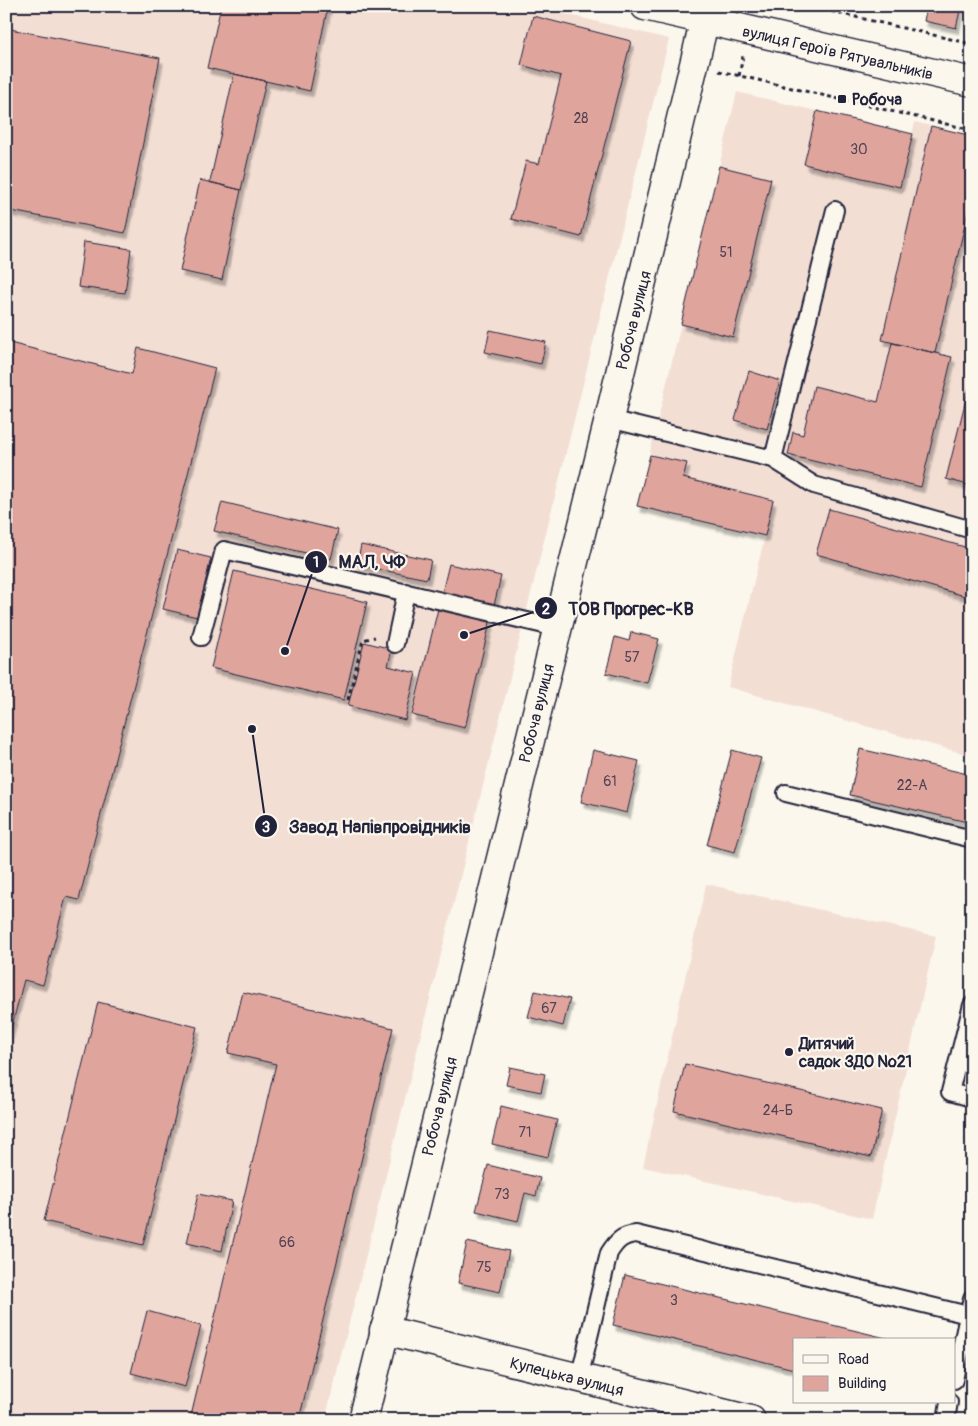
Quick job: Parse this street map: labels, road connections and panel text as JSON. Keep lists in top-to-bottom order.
{
  "streets": {
    "street": ["вулиця Героїв Рятувальників", "Робоча вулиця", "Купецька вулиця"]
  },
  "crossings": [
    ["вулиця Героїв Рятувальників", "Робоча вулиця"],
    ["Робоча вулиця", "Купецька вулиця"]
  ],
  "places": {
    "transit": ["Робоча"],
    "other": [
      "ТОВ Прогрес-КВ",
      "МАЛ, ЧФ",
      "Завод Напівпровідників",
      "Дитячий садок ЗДО №21"
    ]
  },
  "house_numbers": [
    "28",
    "30",
    "51",
    "57",
    "61",
    "22-А",
    "67",
    "24-Б",
    "71",
    "73",
    "66",
    "75",
    "3"
  ],
  "legend": ["Road", "Building"]
}
